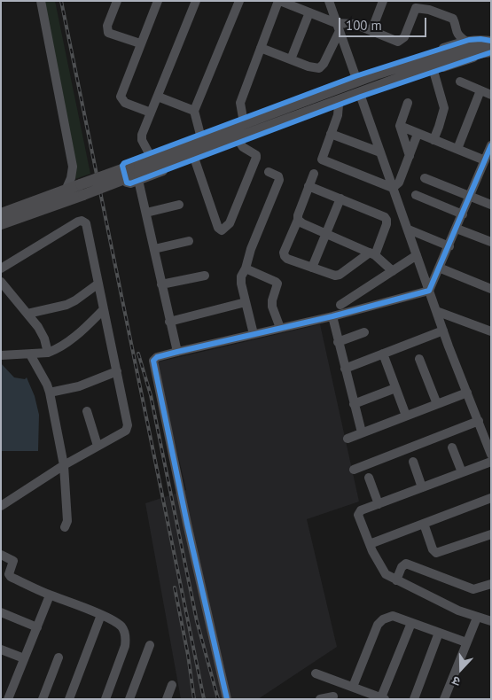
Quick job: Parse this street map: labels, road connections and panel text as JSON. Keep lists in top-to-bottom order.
{
  "scale_bar": "100 m",
  "north": "bottom"
}
